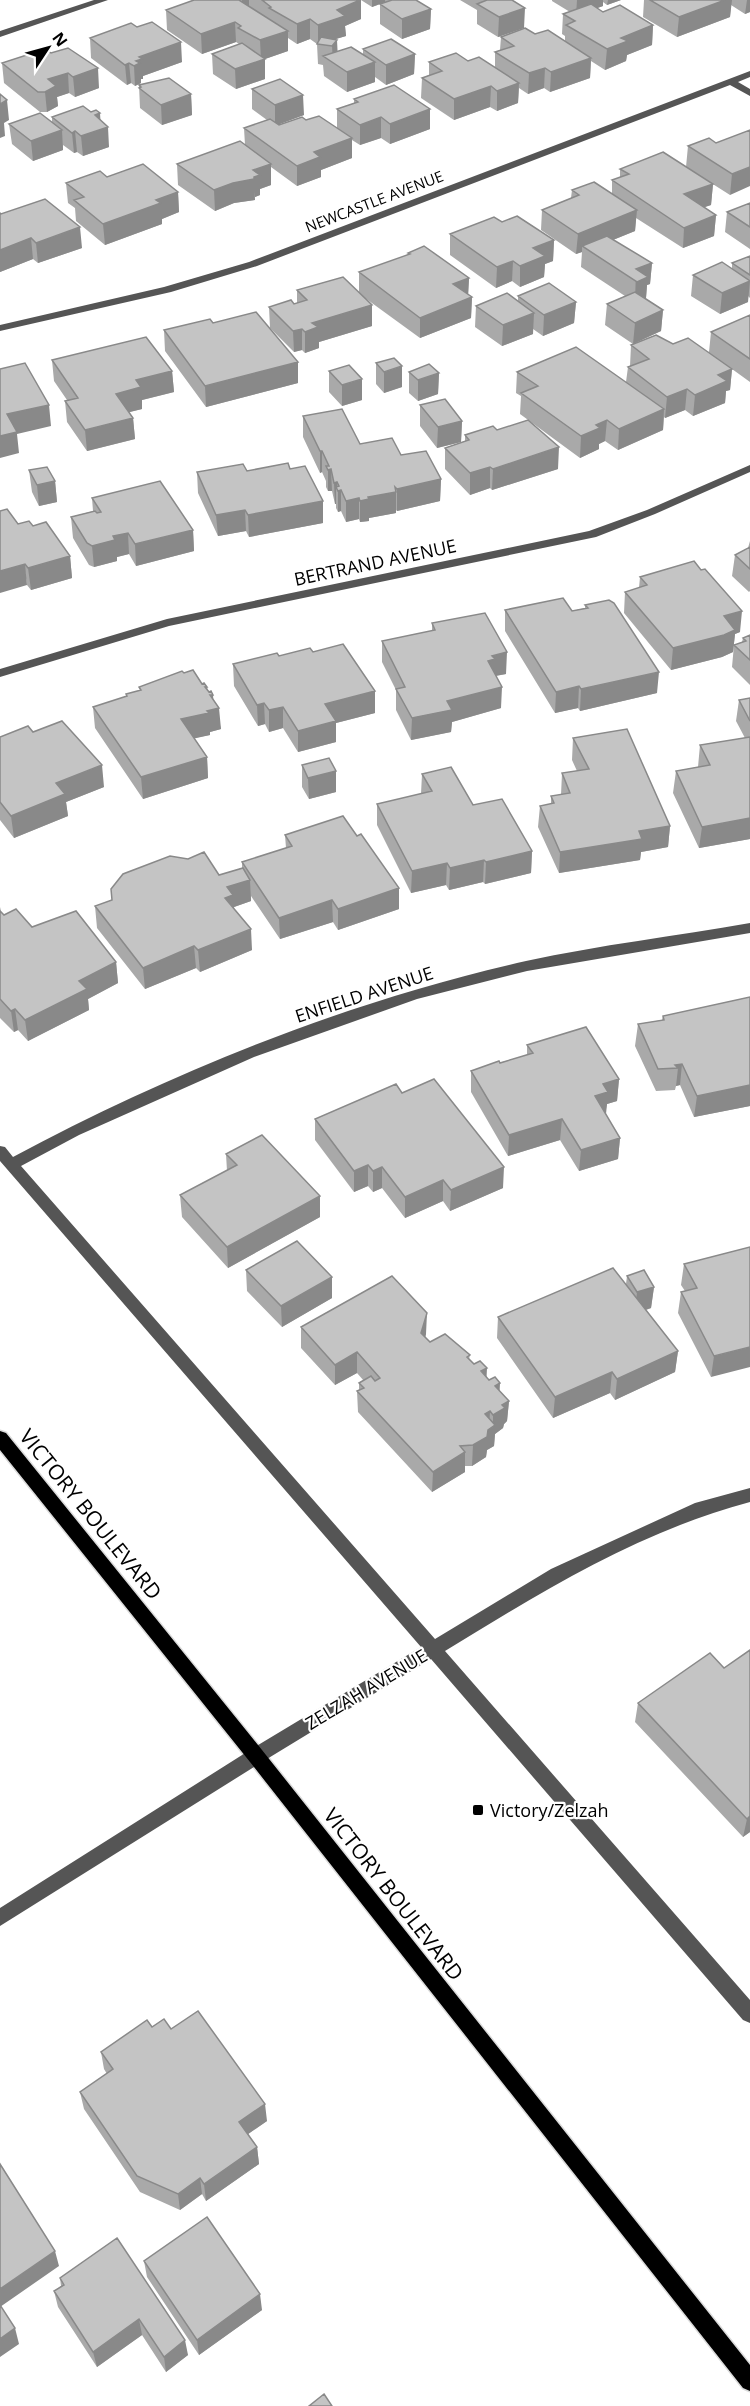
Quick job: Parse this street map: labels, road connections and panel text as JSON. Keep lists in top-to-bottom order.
{
  "streets": {
    "main road": ["VICTORY BOULEVARD"],
    "street": [
      "NEWCASTLE AVENUE",
      "BERTRAND AVENUE",
      "ENFIELD AVENUE",
      "ZELZAH AVENUE"
    ]
  },
  "crossings": [
    ["VICTORY BOULEVARD", "ZELZAH AVENUE"]
  ],
  "places": {
    "transit": ["Victory/Zelzah"]
  },
  "north": "top right"
}
